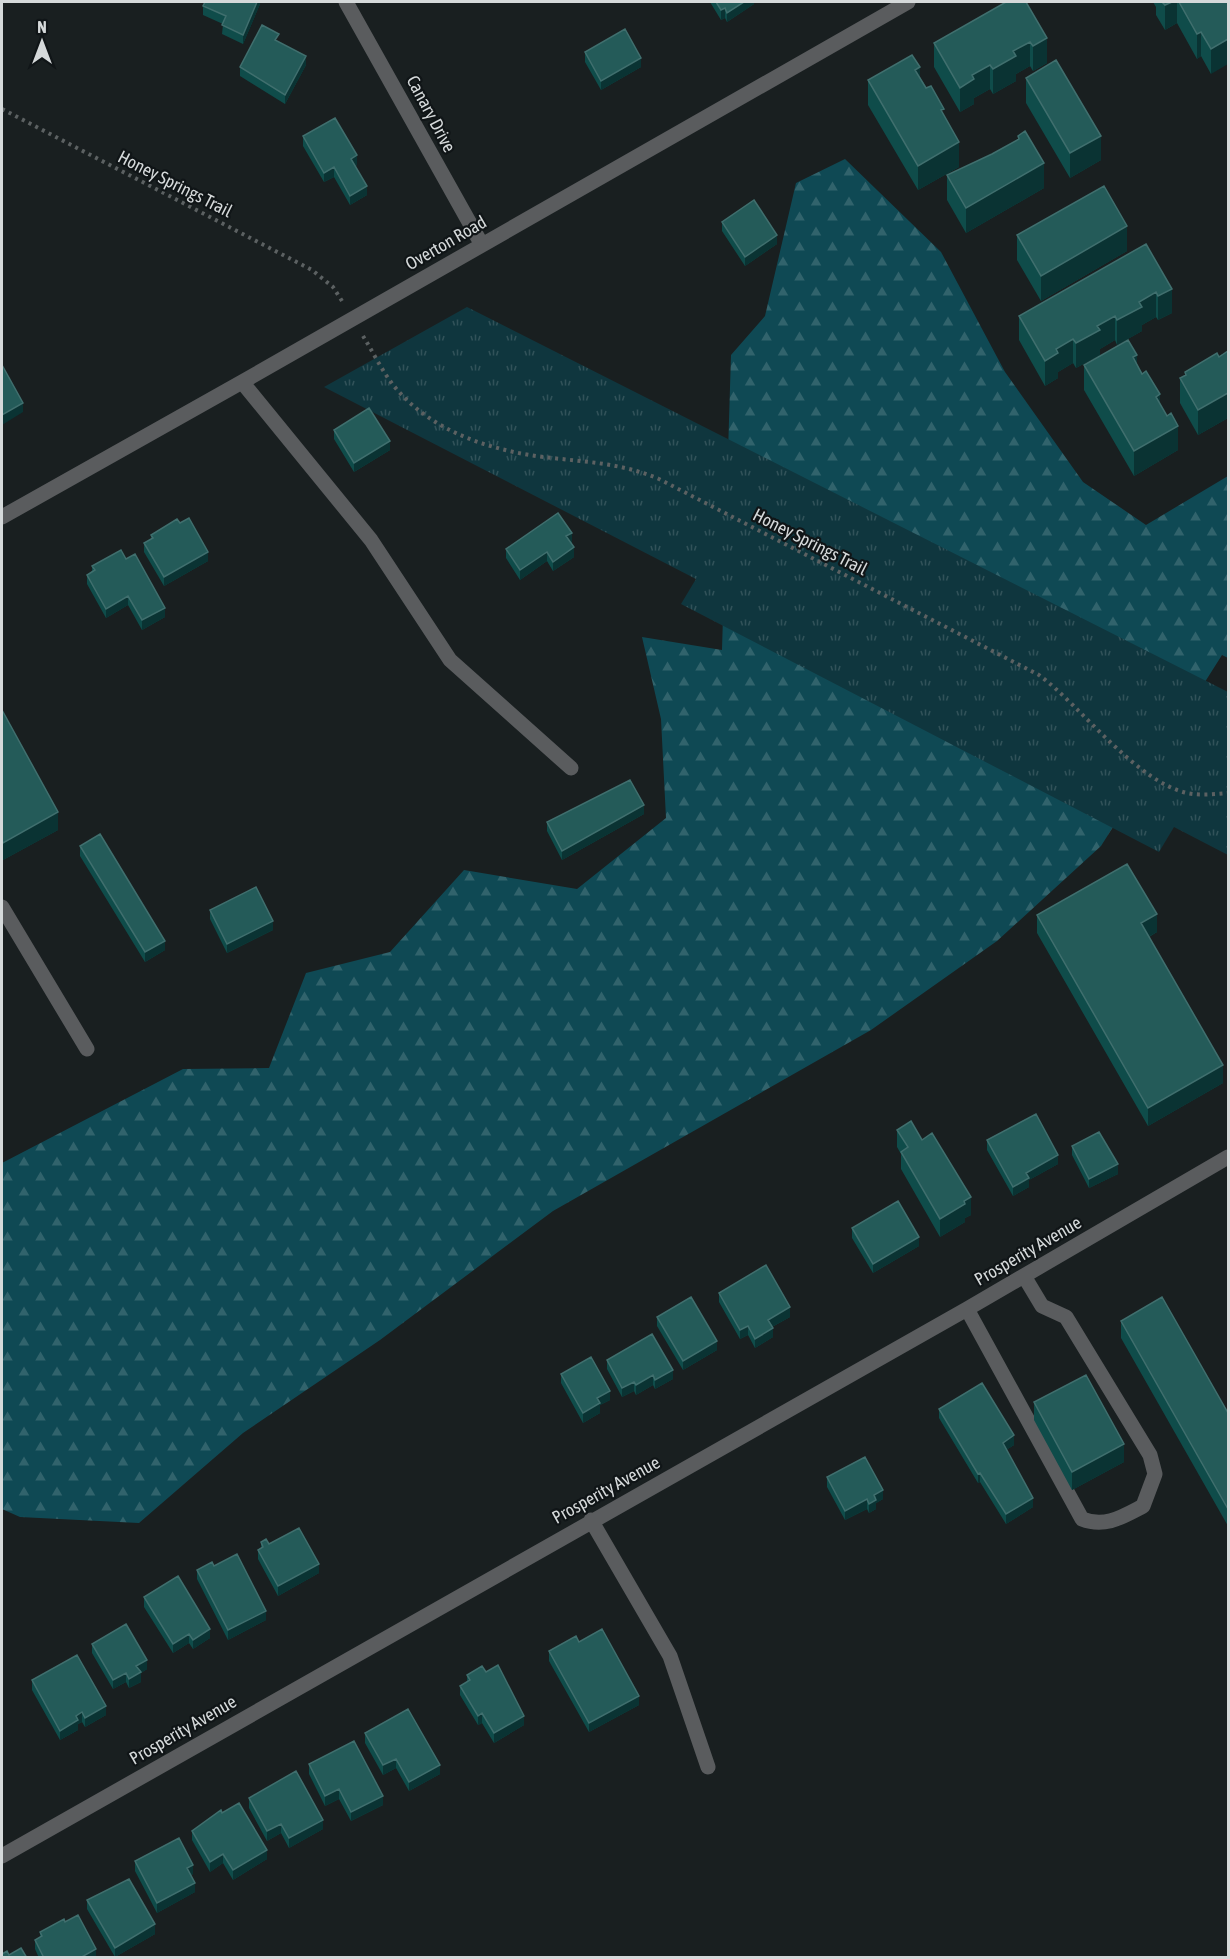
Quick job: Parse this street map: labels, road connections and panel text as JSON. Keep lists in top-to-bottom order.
{
  "streets": {
    "street": ["Canary Drive", "Overton Road", "Prosperity Avenue"],
    "path": ["Honey Springs Trail"]
  },
  "crossings": [
    ["Canary Drive", "Overton Road"]
  ],
  "north": "top"
}
